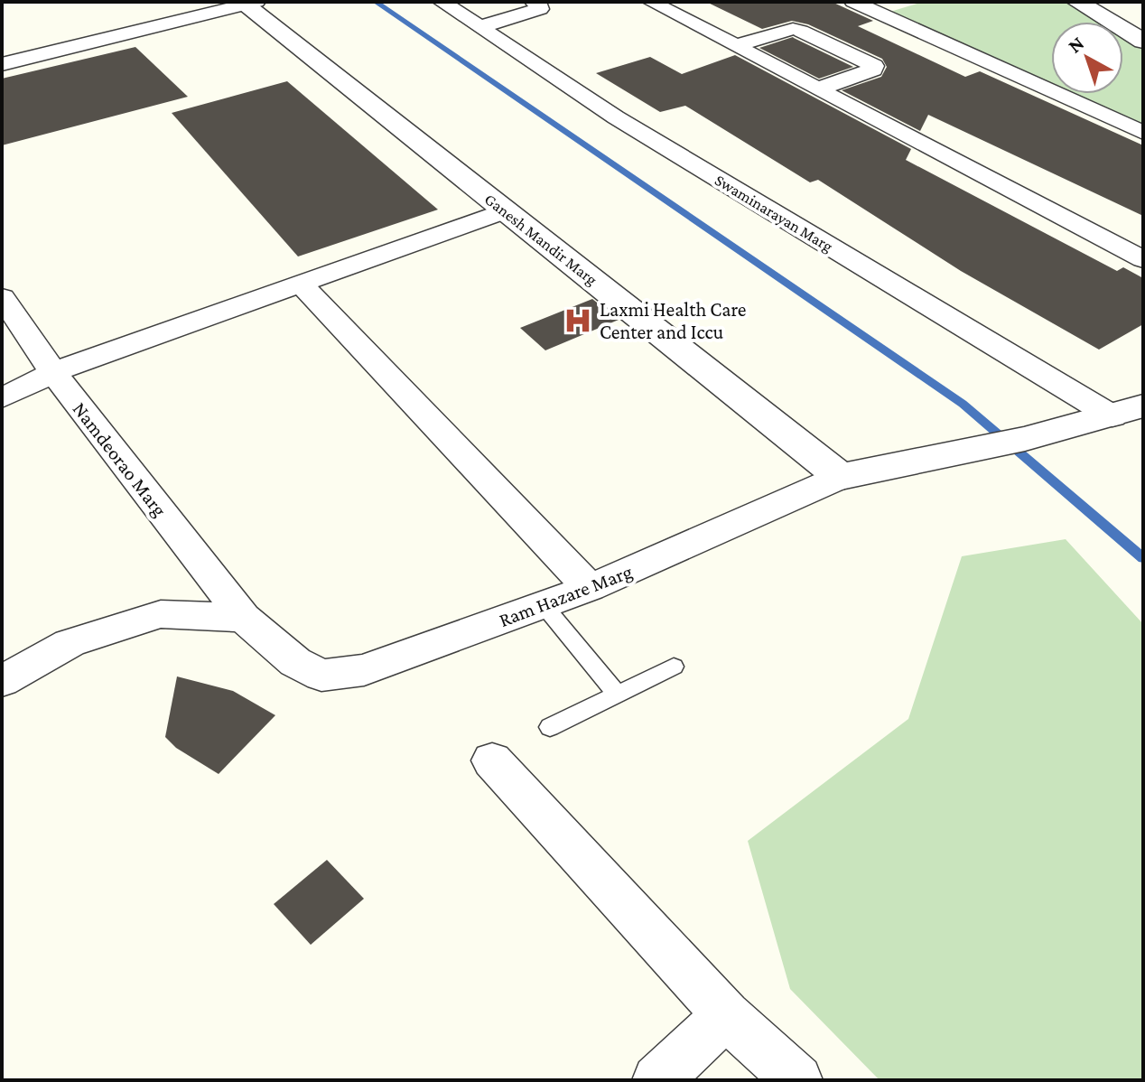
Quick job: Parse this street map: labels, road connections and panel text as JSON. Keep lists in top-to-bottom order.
{
  "streets": {
    "street": [
      "Swaminarayan Marg",
      "Ganesh Mandir Marg",
      "Namdeorao Marg",
      "Ram Hazare Marg"
    ]
  },
  "crossings": [
    ["Swaminarayan Marg", "Ram Hazare Marg"],
    ["Ganesh Mandir Marg", "Ram Hazare Marg"],
    ["Namdeorao Marg", "Ram Hazare Marg"]
  ],
  "places": {
    "hospital": ["Laxmi Health Care Center and Iccu"]
  },
  "north": "top left"
}
